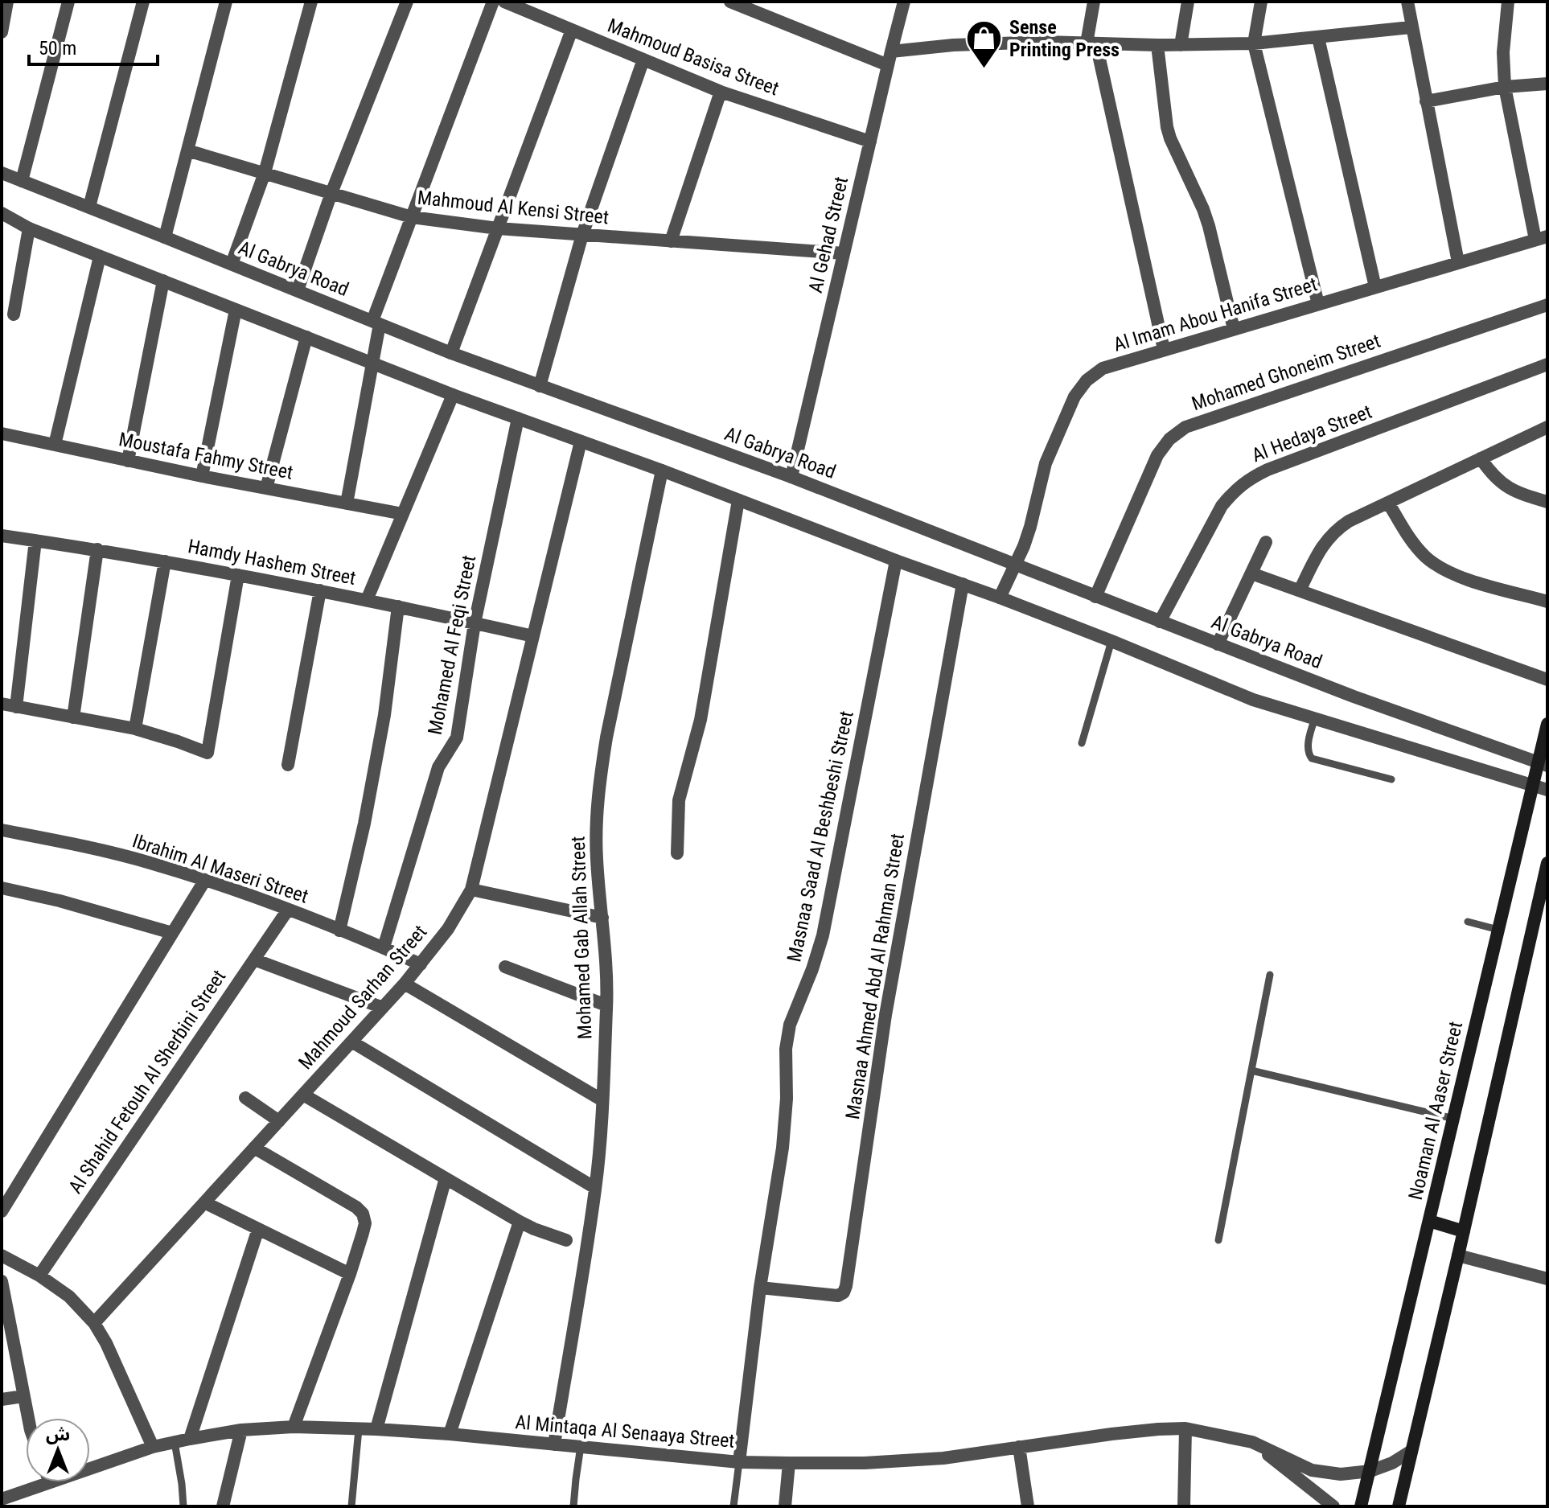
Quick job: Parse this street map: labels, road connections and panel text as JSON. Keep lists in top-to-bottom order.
{
  "streets": {
    "main road": ["Noaman Al Aaser Street"],
    "street": [
      "Mahmoud Basisa Street",
      "Mahmoud Al Kensi Street",
      "Al Gehad Street",
      "Al Gabrya Road",
      "Al Imam Abou Hanifa Street",
      "Mohamed Ghoneim Street",
      "Al Hedaya Street",
      "Moustafa Fahmy Street",
      "Hamdy Hashem Street",
      "Mohamed Al Feqi Street",
      "Masnaa Saad Al Beshbeshi Street",
      "Ibrahim Al Maseri Street",
      "Mohamed Gab Allah Street",
      "Masnaa Ahmed Abd Al Rahman Street",
      "Mahmoud Sarhan Street",
      "Al Shahid Fetouh Al Sherbini Street",
      "Al Mintaqa Al Senaaya Street"
    ]
  },
  "crossings": [
    ["Mahmoud Basisa Street", "Al Gehad Street"],
    ["Mahmoud Al Kensi Street", "Al Gehad Street"],
    ["Al Gehad Street", "Al Gabrya Road"],
    ["Al Gabrya Road", "Al Imam Abou Hanifa Street"],
    ["Al Gabrya Road", "Mohamed Ghoneim Street"],
    ["Al Gabrya Road", "Al Hedaya Street"],
    ["Al Gabrya Road", "Noaman Al Aaser Street"],
    ["Hamdy Hashem Street", "Mohamed Al Feqi Street"],
    ["Hamdy Hashem Street", "Mahmoud Sarhan Street"],
    ["Mohamed Al Feqi Street", "Ibrahim Al Maseri Street"],
    ["Masnaa Saad Al Beshbeshi Street", "Masnaa Ahmed Abd Al Rahman Street"],
    ["Masnaa Saad Al Beshbeshi Street", "Al Mintaqa Al Senaaya Street"],
    ["Ibrahim Al Maseri Street", "Mahmoud Sarhan Street"],
    ["Ibrahim Al Maseri Street", "Al Shahid Fetouh Al Sherbini Street"],
    ["Mohamed Gab Allah Street", "Al Mintaqa Al Senaaya Street"],
    ["Noaman Al Aaser Street", "Al Mintaqa Al Senaaya Street"]
  ],
  "places": {
    "shop": ["Sense Printing Press"]
  },
  "scale_bar": "50 m",
  "north": "top"
}
